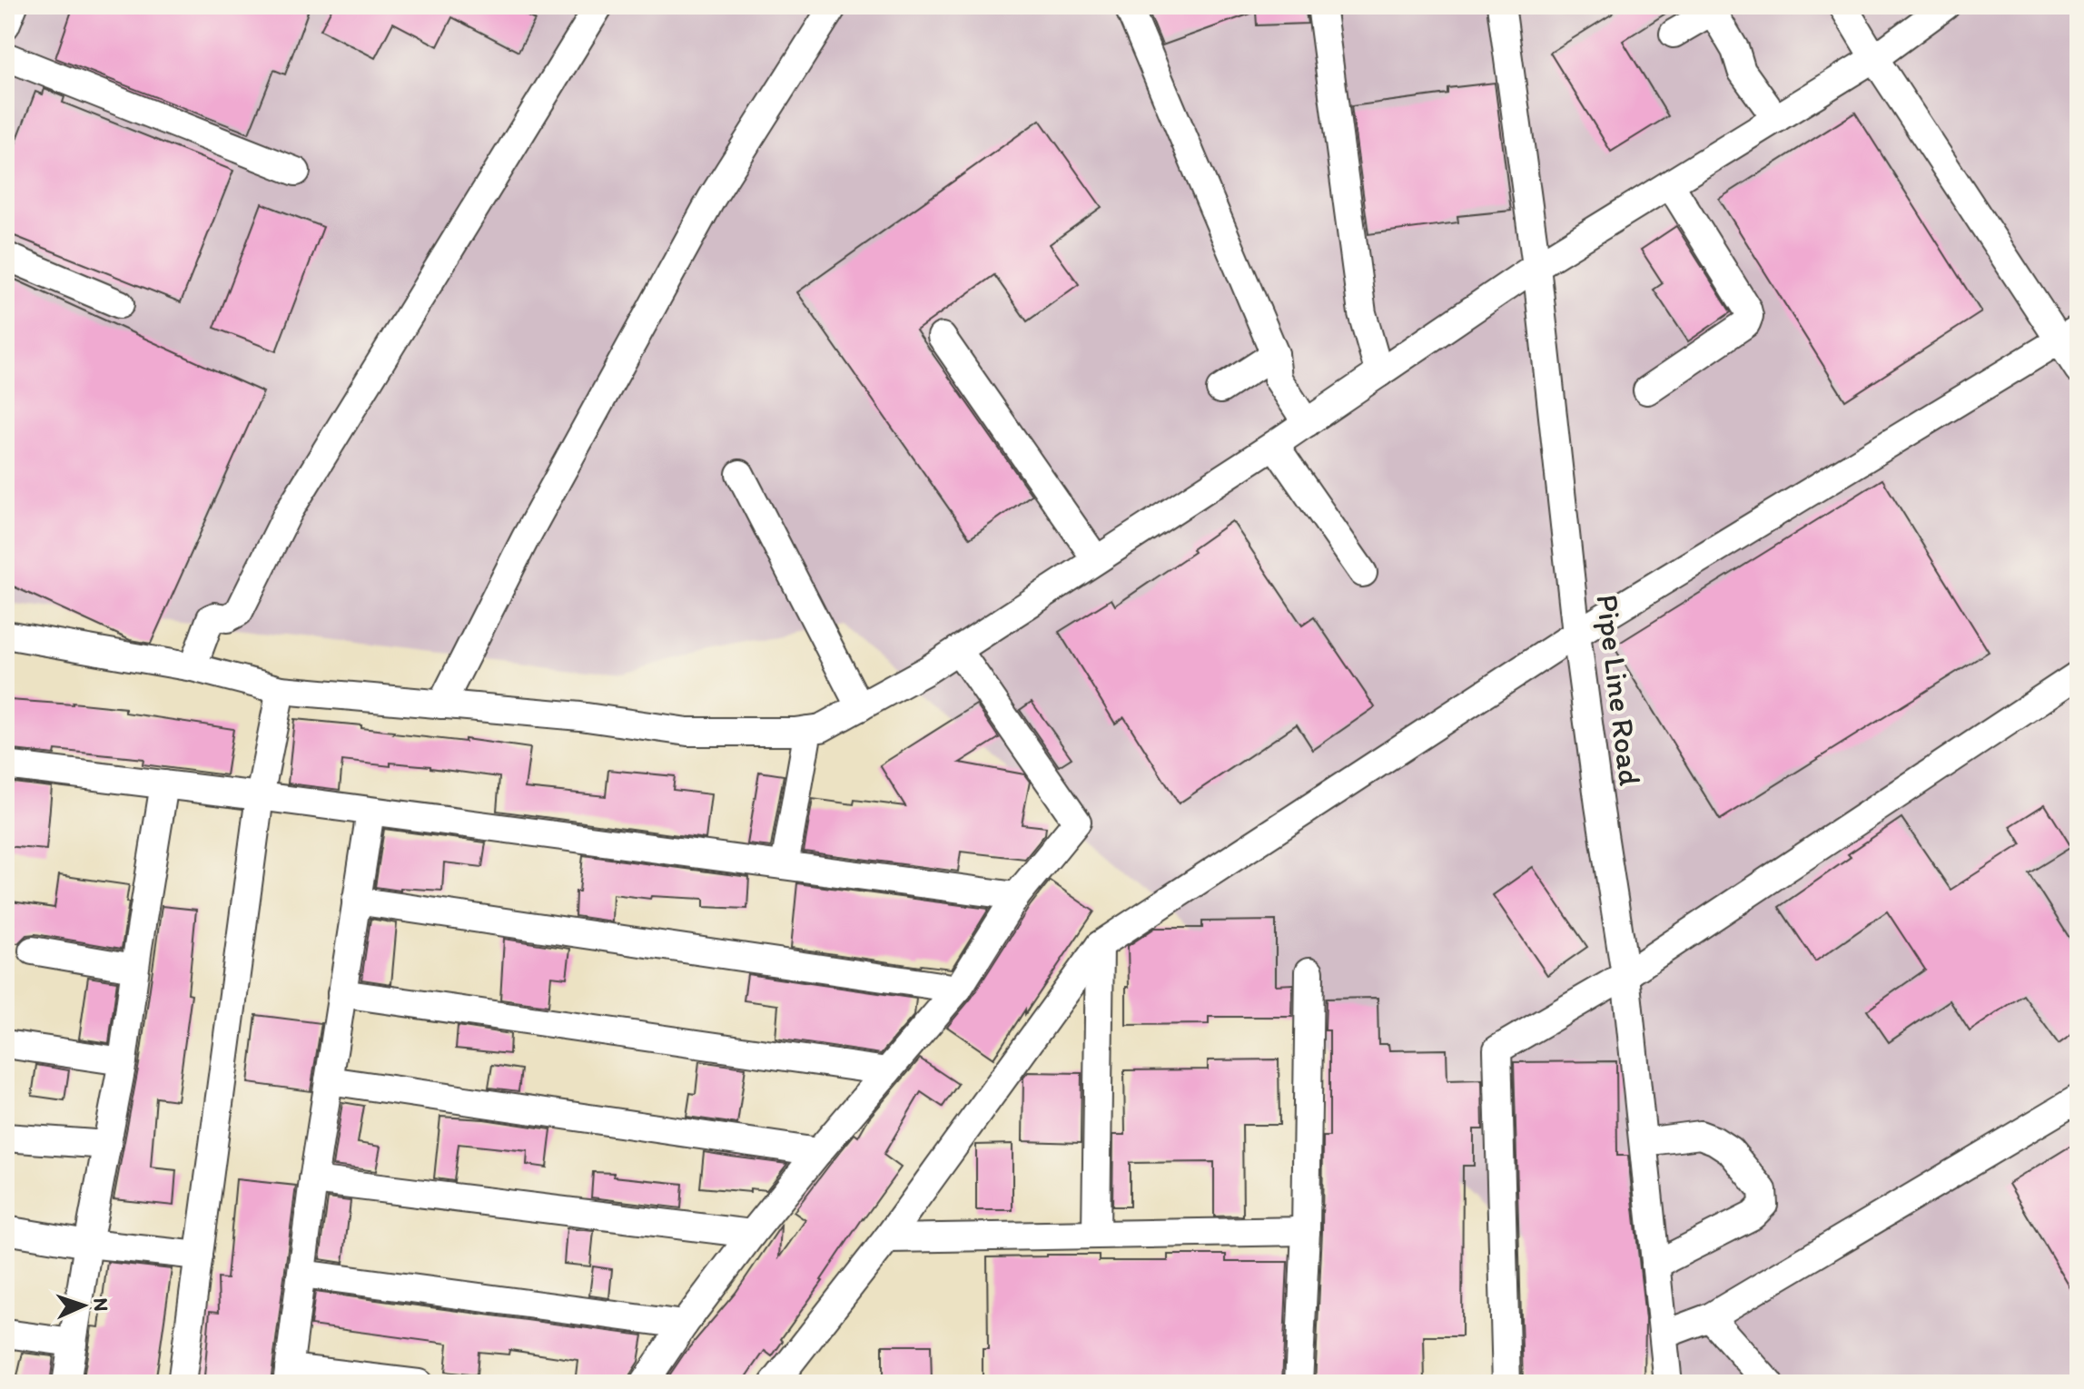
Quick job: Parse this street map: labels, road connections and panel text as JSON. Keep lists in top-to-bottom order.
{
  "streets": {
    "street": ["Pipe Line Road"]
  },
  "north": "right"
}
